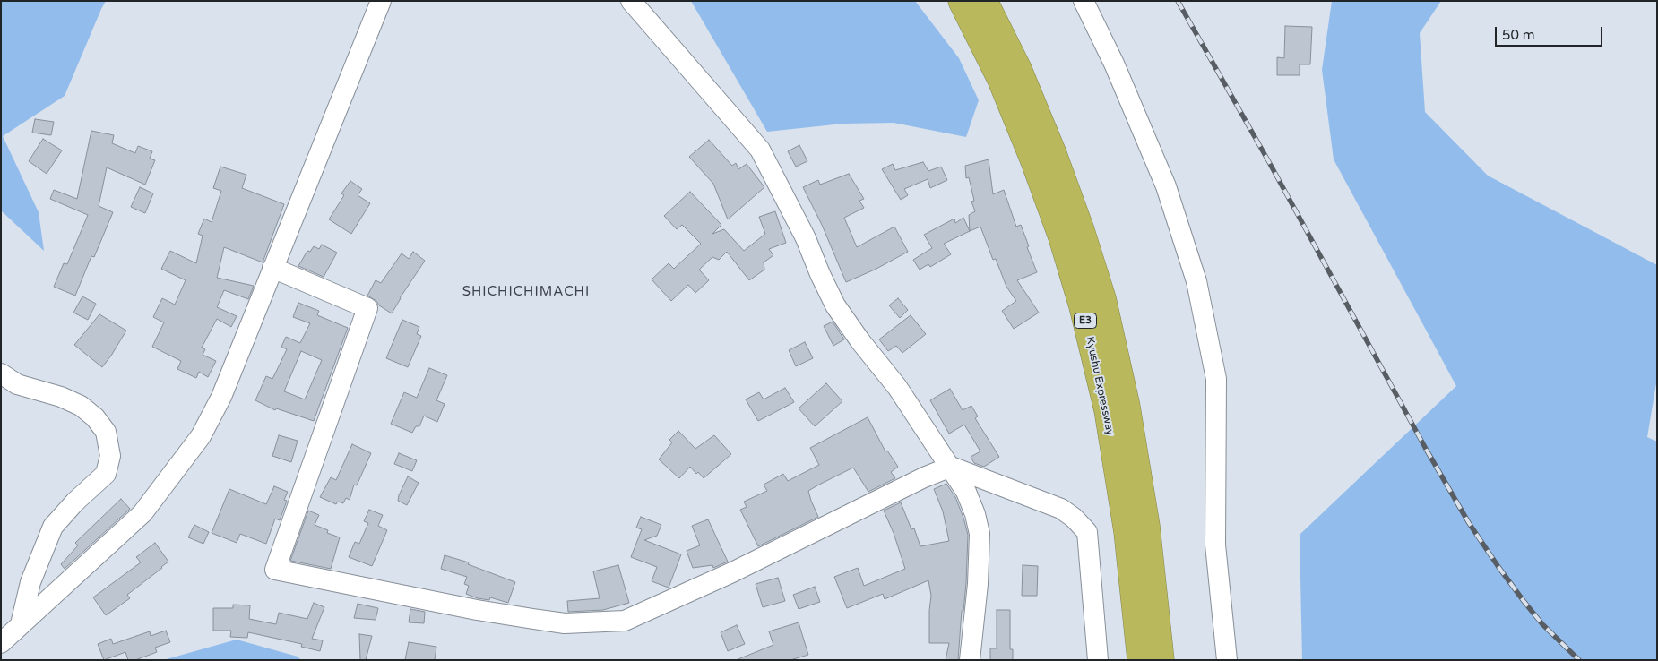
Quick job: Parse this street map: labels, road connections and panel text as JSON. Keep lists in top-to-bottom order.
{
  "streets": {
    "highway": ["E3", "Kyushu Expressway"]
  },
  "districts": ["SHICHICHIMACHI"],
  "scale_bar": "50 m"
}
